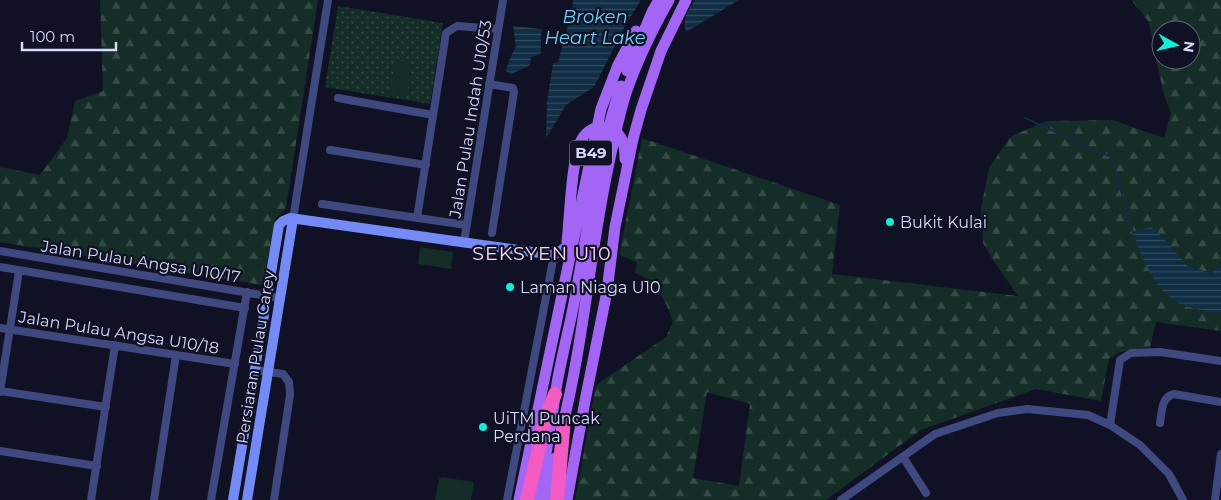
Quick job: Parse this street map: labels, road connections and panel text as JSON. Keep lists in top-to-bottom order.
{
  "streets": {
    "main road": ["B49"],
    "street": [
      "Jalan Pulau Indah U10/53",
      "Jalan Pulau Angsa U10/17",
      "Jalan Pulau Angsa U10/18",
      "Persiaran Pulau Carey"
    ]
  },
  "crossings": [
    ["Jalan Pulau Angsa U10/17", "Jalan Pulau Angsa U10/18"]
  ],
  "districts": ["SEKSYEN U10"],
  "water": ["Broken Heart Lake"],
  "places": ["Bukit Kulai", "Laman Niaga U10", "UiTM Puncak Perdana"],
  "scale_bar": "100 m",
  "north": "right"
}
